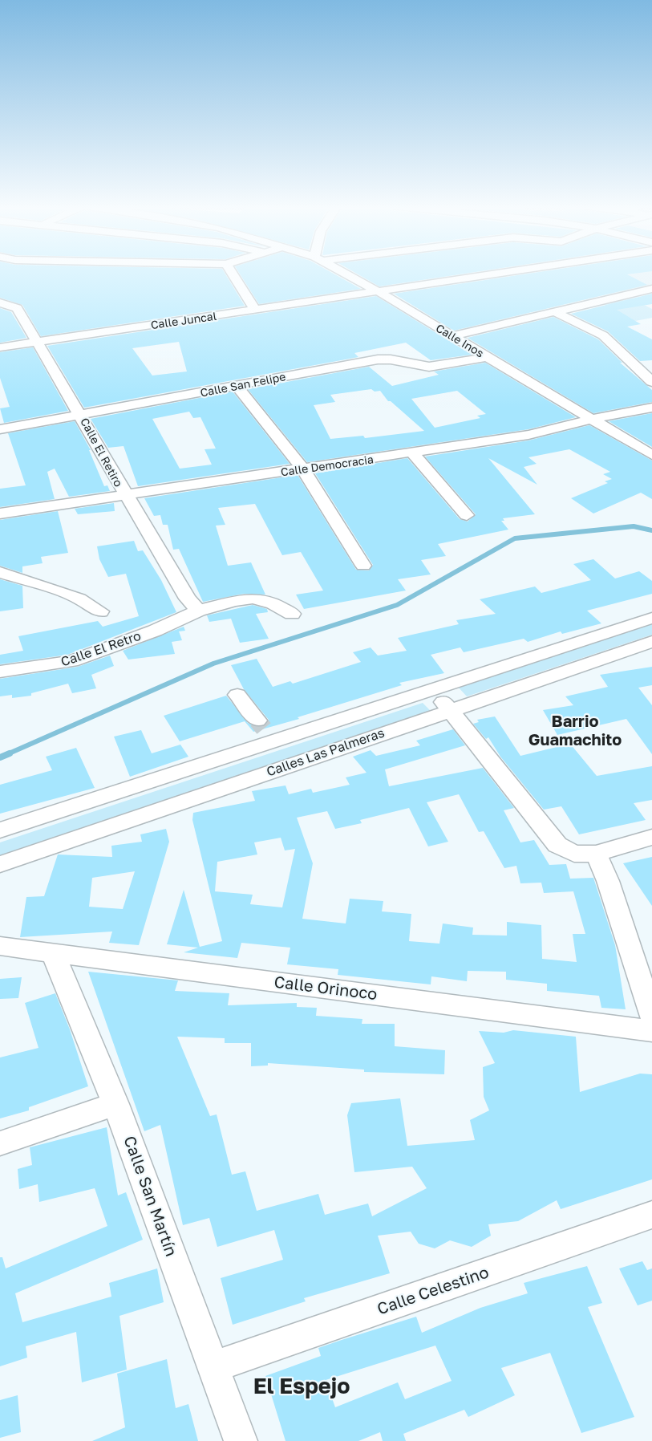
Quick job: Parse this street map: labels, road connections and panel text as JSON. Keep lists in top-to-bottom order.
{
  "streets": {
    "street": [
      "Calle Juncal",
      "Calle Inos",
      "Calle San Felipe",
      "Calle El Retiro",
      "Calle Democracia",
      "Calle El Retro",
      "Calles Las Palmeras",
      "Calle Orinoco",
      "Calle San Martín",
      "Calle Celestino"
    ]
  },
  "crossings": [
    ["Calle Juncal", "Calle Inos"],
    ["Calle Juncal", "Calle El Retiro"],
    ["Calle Inos", "Calle San Felipe"],
    ["Calle Inos", "Calle Democracia"],
    ["Calle San Felipe", "Calle El Retiro"],
    ["Calle El Retiro", "Calle Democracia"],
    ["Calle El Retiro", "Calle El Retro"],
    ["Calle Orinoco", "Calle San Martín"],
    ["Calle San Martín", "Calle Celestino"]
  ],
  "districts": ["Barrio Guamachito", "El Espejo"]
}
